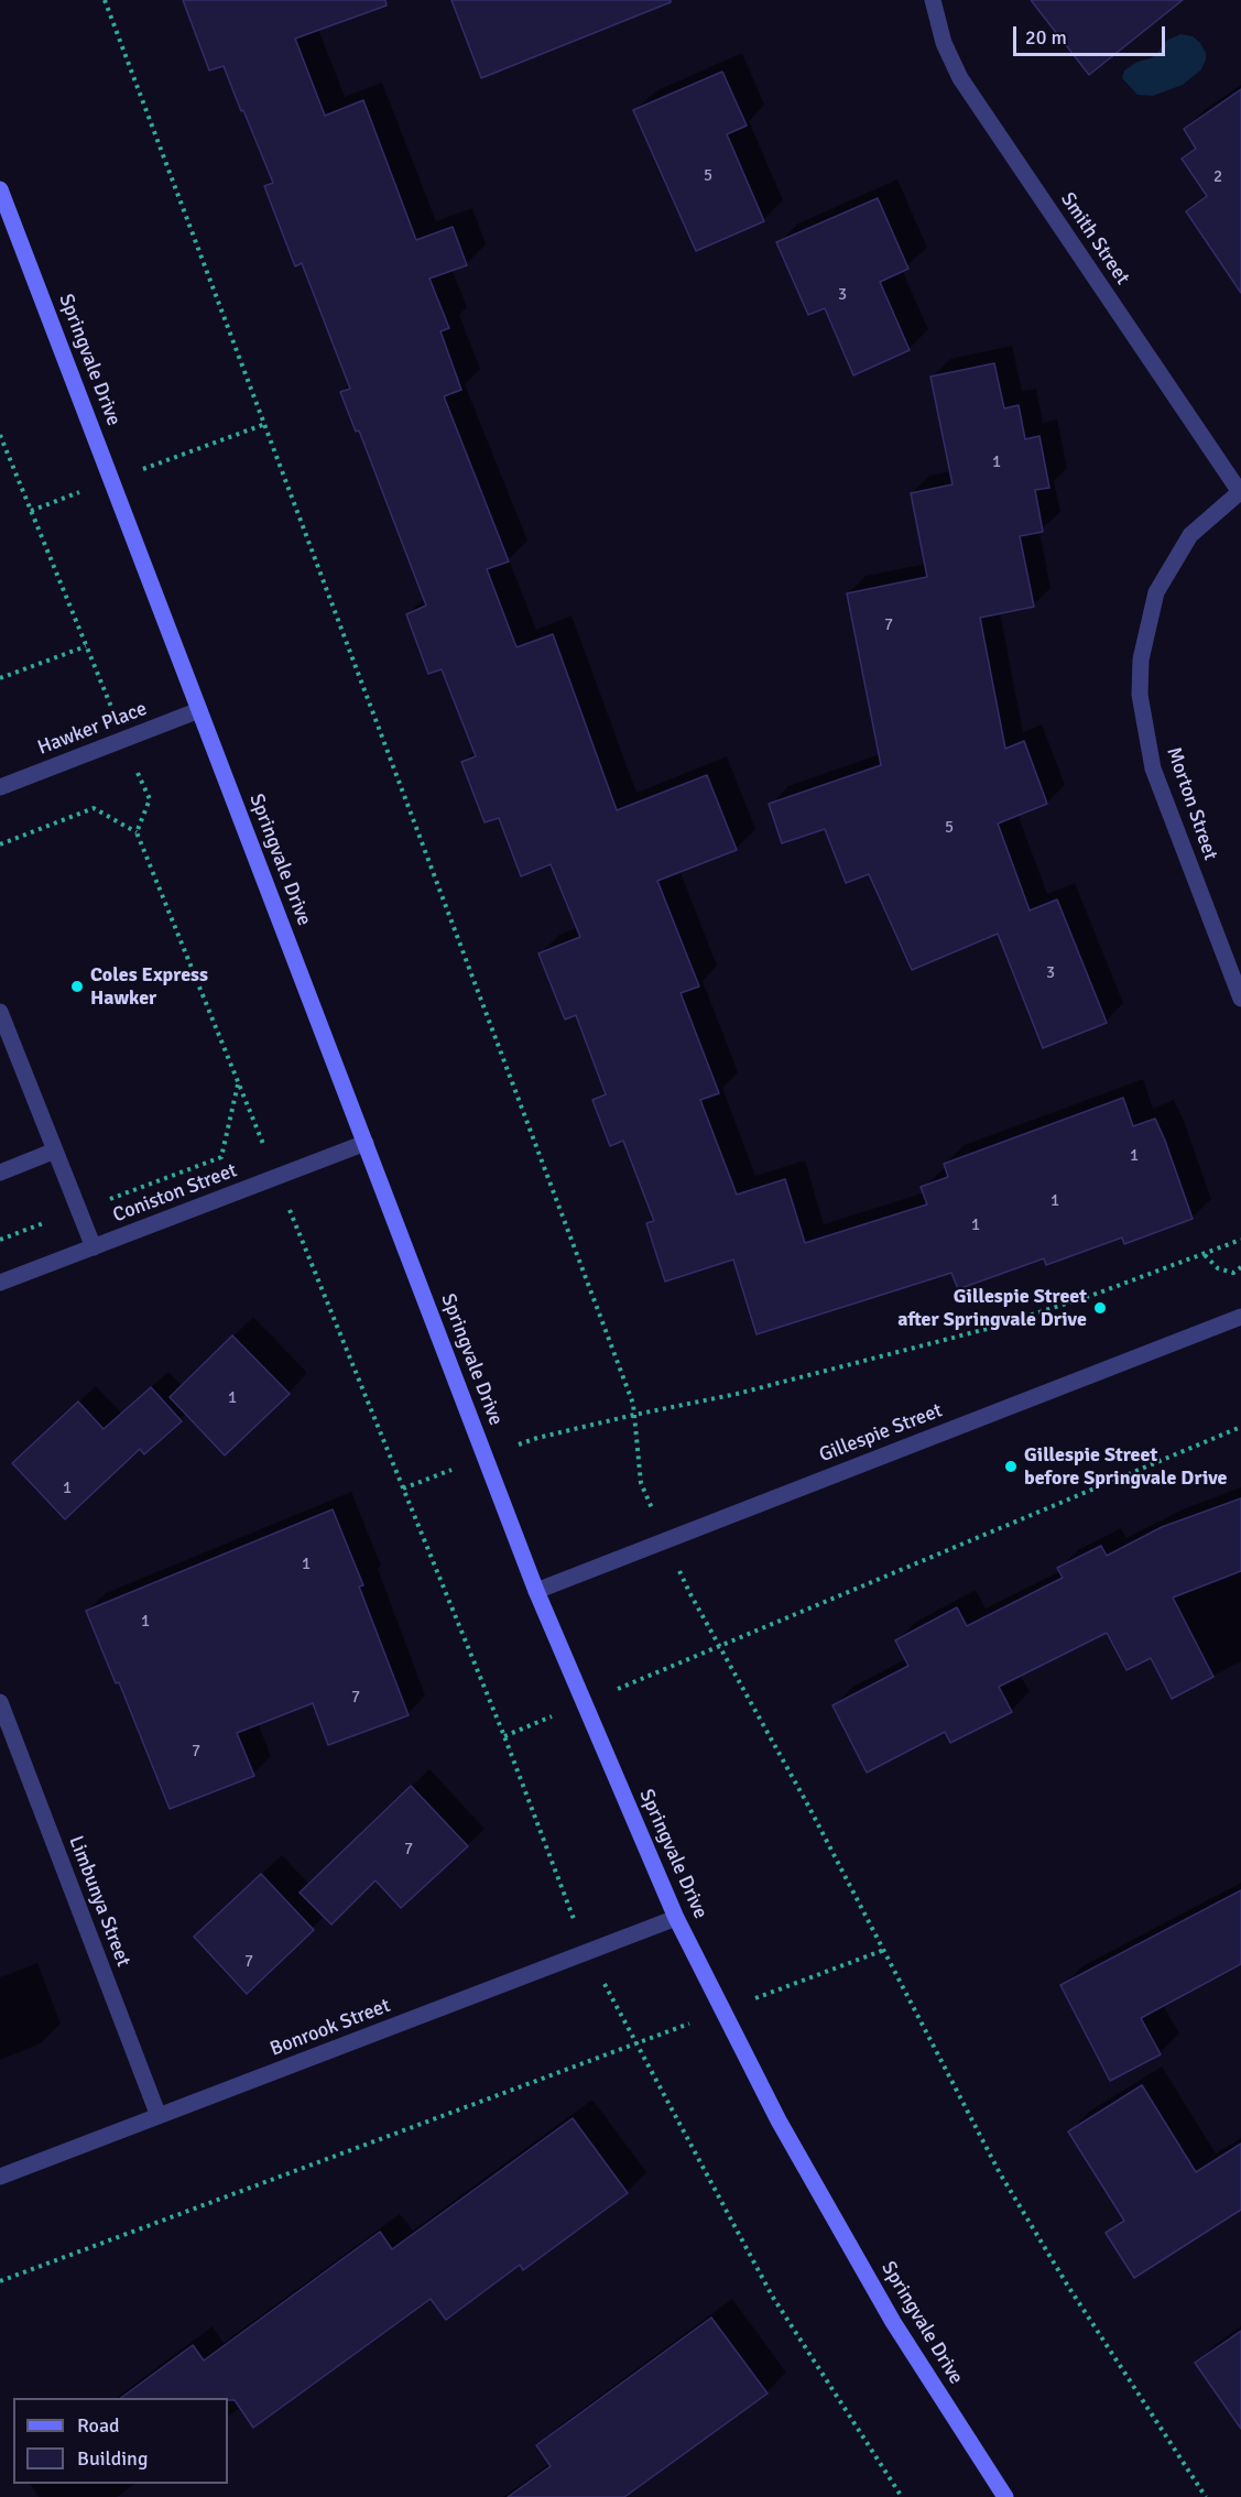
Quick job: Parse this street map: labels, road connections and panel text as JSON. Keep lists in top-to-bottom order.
{
  "streets": {
    "main road": ["Springvale Drive"],
    "street": [
      "Smith Street",
      "Hawker Place",
      "Morton Street",
      "Coniston Street",
      "Gillespie Street",
      "Limbunya Street",
      "Bonrook Street"
    ]
  },
  "crossings": [
    ["Smith Street", "Morton Street"],
    ["Springvale Drive", "Hawker Place"],
    ["Springvale Drive", "Coniston Street"],
    ["Springvale Drive", "Gillespie Street"],
    ["Springvale Drive", "Bonrook Street"],
    ["Limbunya Street", "Bonrook Street"]
  ],
  "places": ["Coles Express Hawker", "Gillespie Street after Springvale Drive", "Gillespie Street before Springvale Drive"],
  "house_numbers": [
    "5",
    "2",
    "3",
    "1",
    "7",
    "5",
    "3",
    "1",
    "1",
    "1",
    "1",
    "1",
    "1",
    "1",
    "7",
    "7",
    "7",
    "7"
  ],
  "legend": ["Road", "Building"],
  "scale_bar": "20 m"
}
